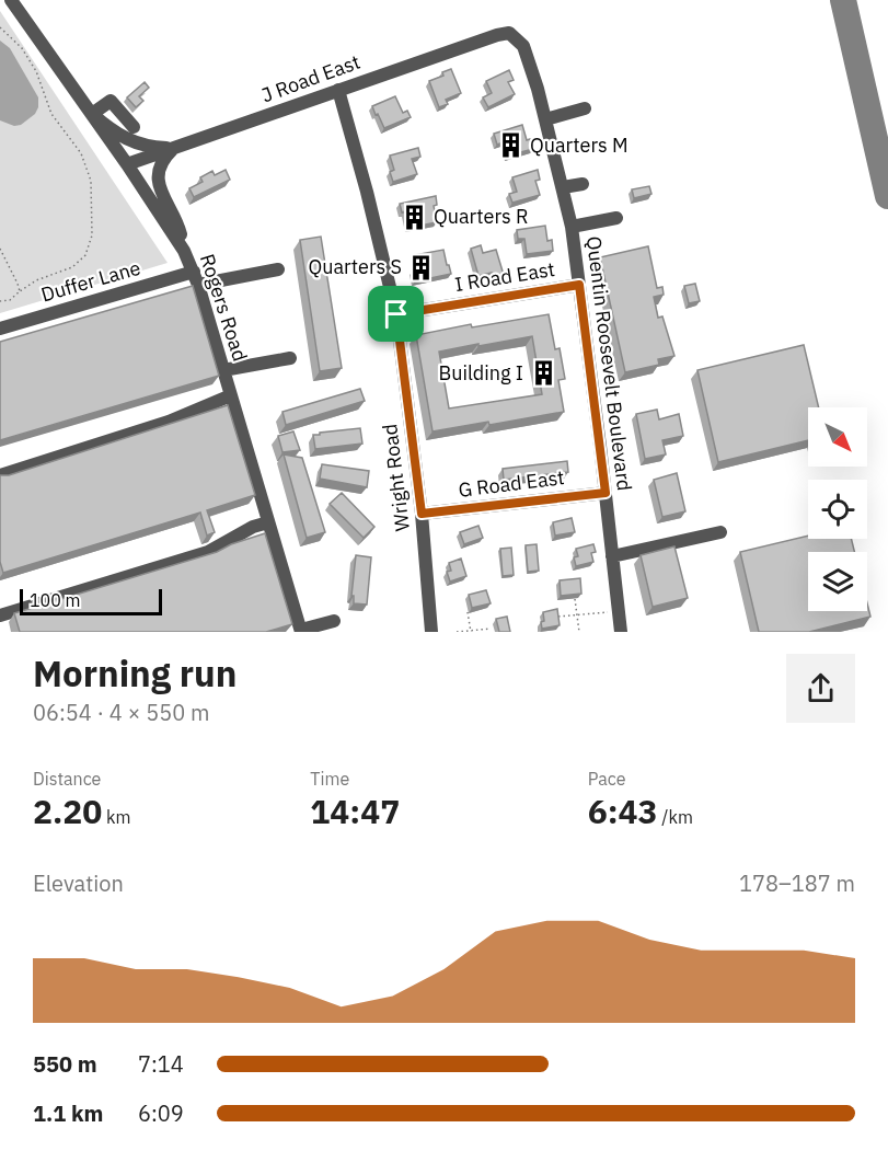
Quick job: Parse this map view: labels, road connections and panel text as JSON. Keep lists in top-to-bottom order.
{
  "streets": {
    "street": [
      "J Road East",
      "I Road East",
      "Duffer Lane",
      "Rogers Road",
      "Quentin Roosevelt Boulevard",
      "Wright Road",
      "G Road East"
    ]
  },
  "crossings": [
    ["J Road East", "Rogers Road"],
    ["J Road East", "Quentin Roosevelt Boulevard"],
    ["J Road East", "Wright Road"],
    ["I Road East", "Quentin Roosevelt Boulevard"],
    ["I Road East", "Wright Road"],
    ["Duffer Lane", "Rogers Road"],
    ["Quentin Roosevelt Boulevard", "G Road East"],
    ["Wright Road", "G Road East"]
  ],
  "places": {
    "building": [
      "Quarters M",
      "Quarters R",
      "Quarters S",
      "Building I"
    ]
  },
  "scale_bar": "100 m",
  "north": "bottom right",
  "page": {
    "scale": "100 m",
    "heading": ["Morning run", "06:54 · 4 × 550 m"],
    "stats": [
      ["Distance", "2.20 km"],
      ["Time", "14:47"],
      ["Pace", "6:43 /km"]
    ],
    "chart": ["Elevation", "178–187 m"],
    "list": [
      {
        "name": "550 m",
        "note": "7:14"
      },
      {
        "name": "1.1 km",
        "note": "6:09"
      }
    ]
  }
}
